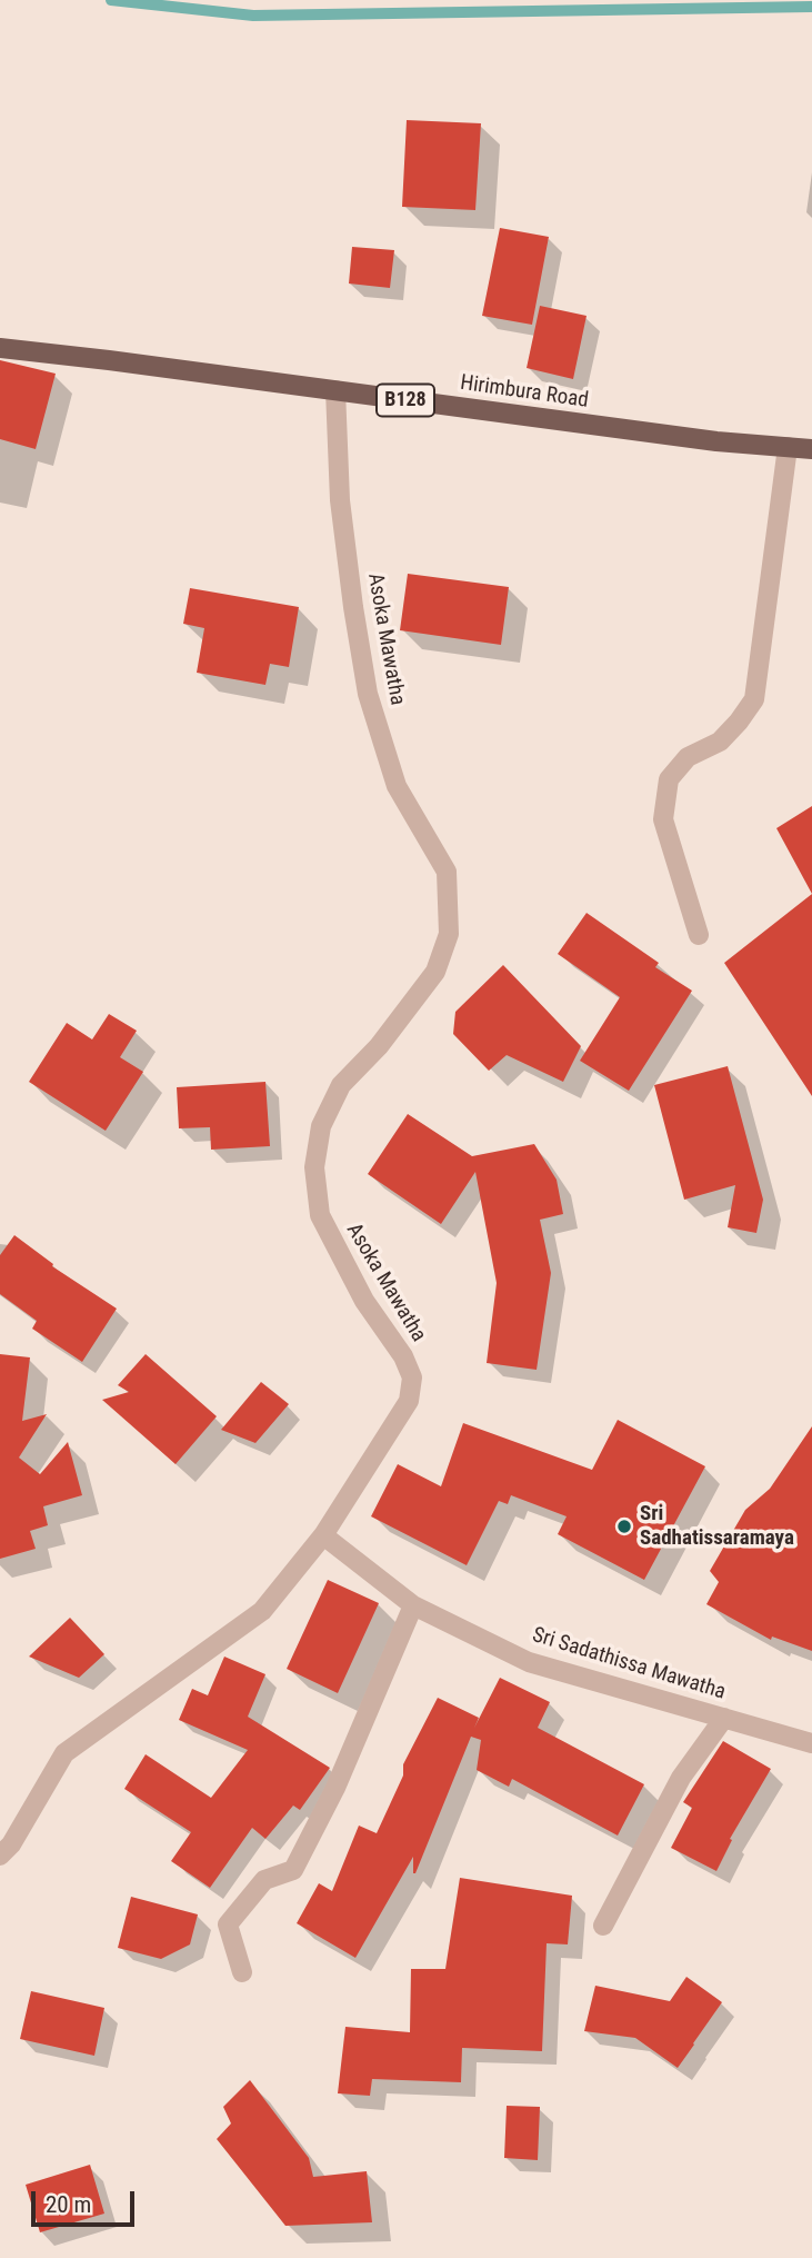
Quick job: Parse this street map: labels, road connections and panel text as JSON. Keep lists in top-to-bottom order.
{
  "streets": {
    "main road": ["Hirimbura Road", "B128"],
    "street": ["Asoka Mawatha", "Sri Sadathissa Mawatha"]
  },
  "crossings": [
    ["Hirimbura Road", "Asoka Mawatha"],
    ["Asoka Mawatha", "Sri Sadathissa Mawatha"]
  ],
  "places": ["Sri Sadhatissaramaya"],
  "scale_bar": "20 m"
}
